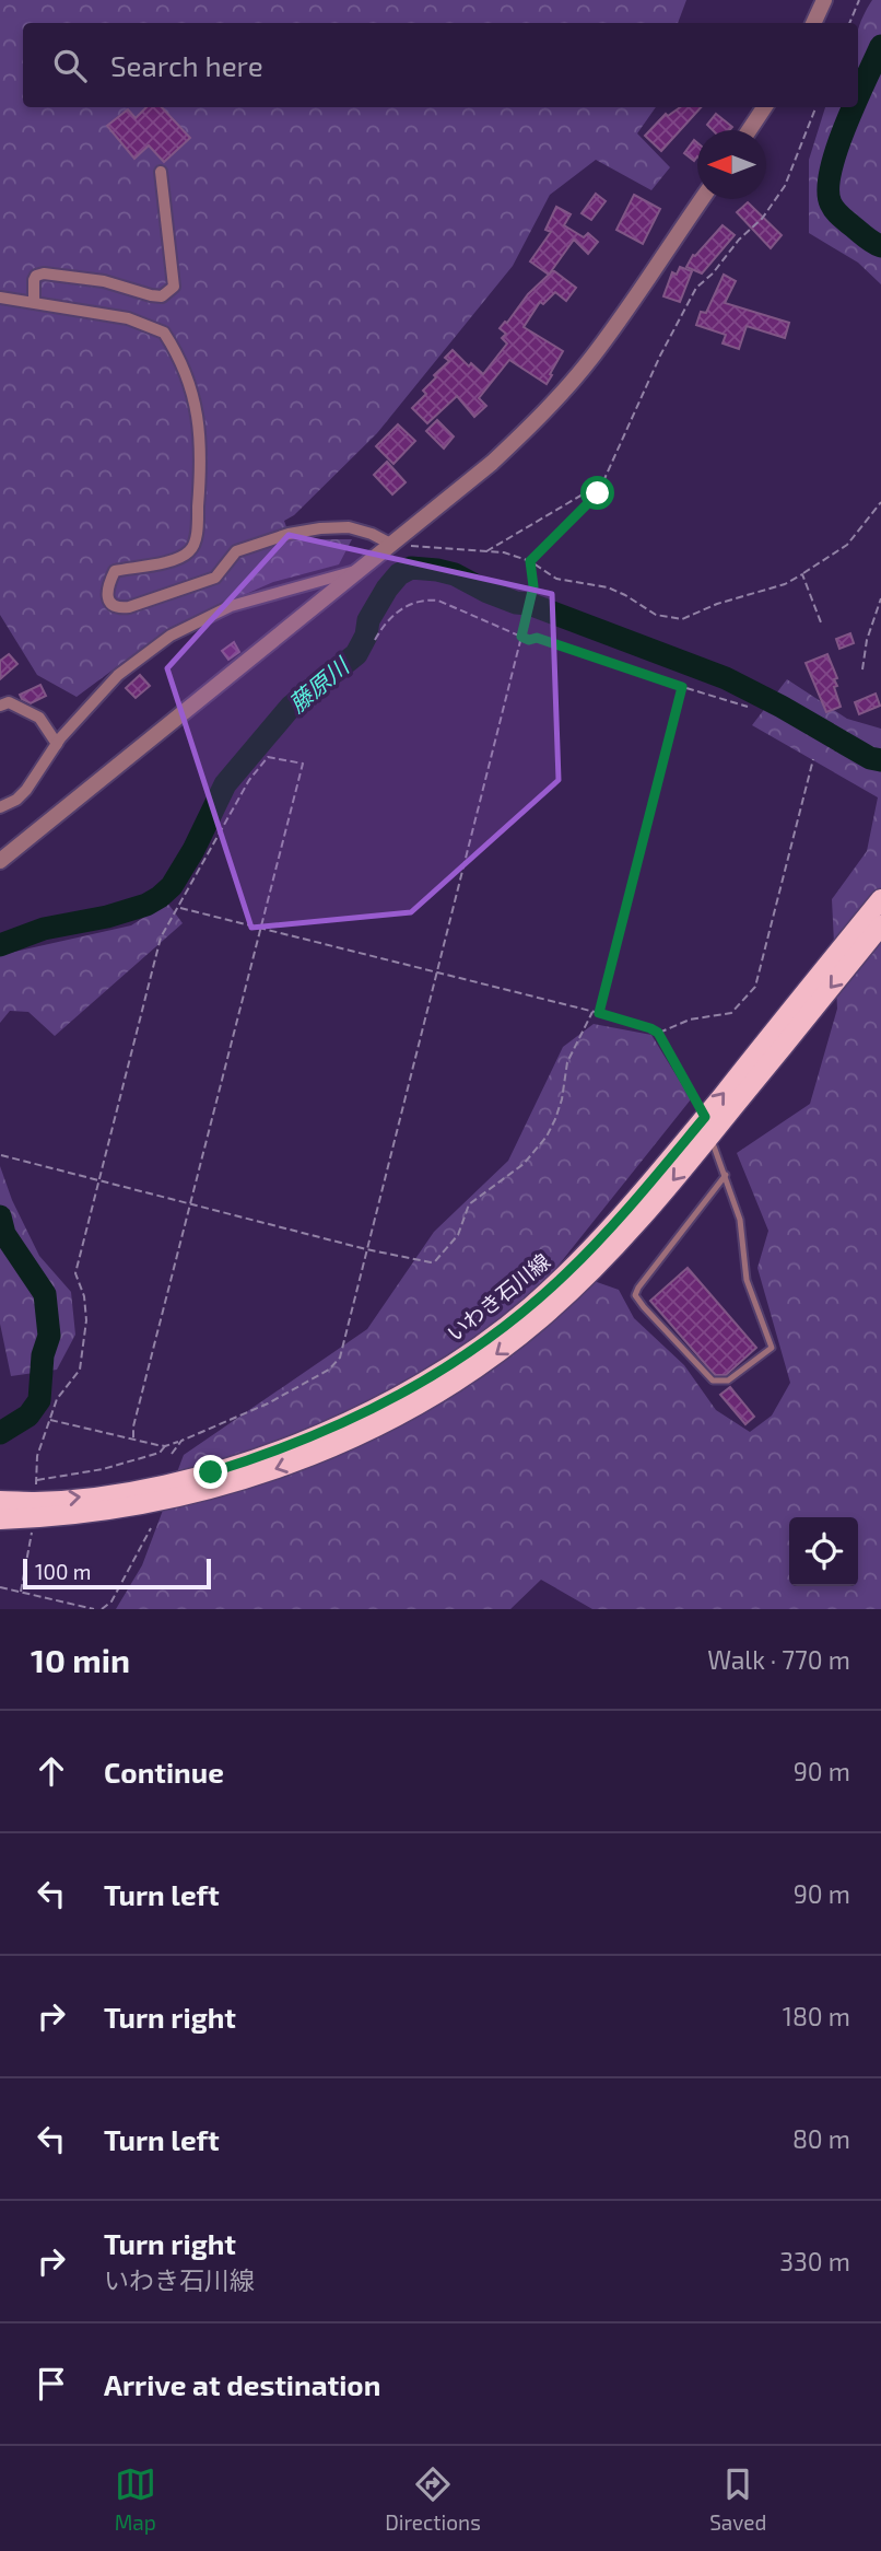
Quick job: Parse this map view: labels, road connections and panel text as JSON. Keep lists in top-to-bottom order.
{
  "streets": {
    "main road": ["いわき石川線"]
  },
  "water": ["藤原川"],
  "scale_bar": "100 m",
  "north": "left",
  "page": {
    "search": "Search here",
    "scale": "100 m",
    "heading": ["10 min", "Walk · 770 m"],
    "list": [
      ["Continue", "90 m"],
      ["Turn left", "90 m"],
      ["Turn right", "180 m"],
      ["Turn left", "80 m"],
      ["Turn right", "いわき石川線", "330 m"],
      "Arrive at destination"
    ],
    "nav": ["Map", "Directions", "Saved"]
  }
}
